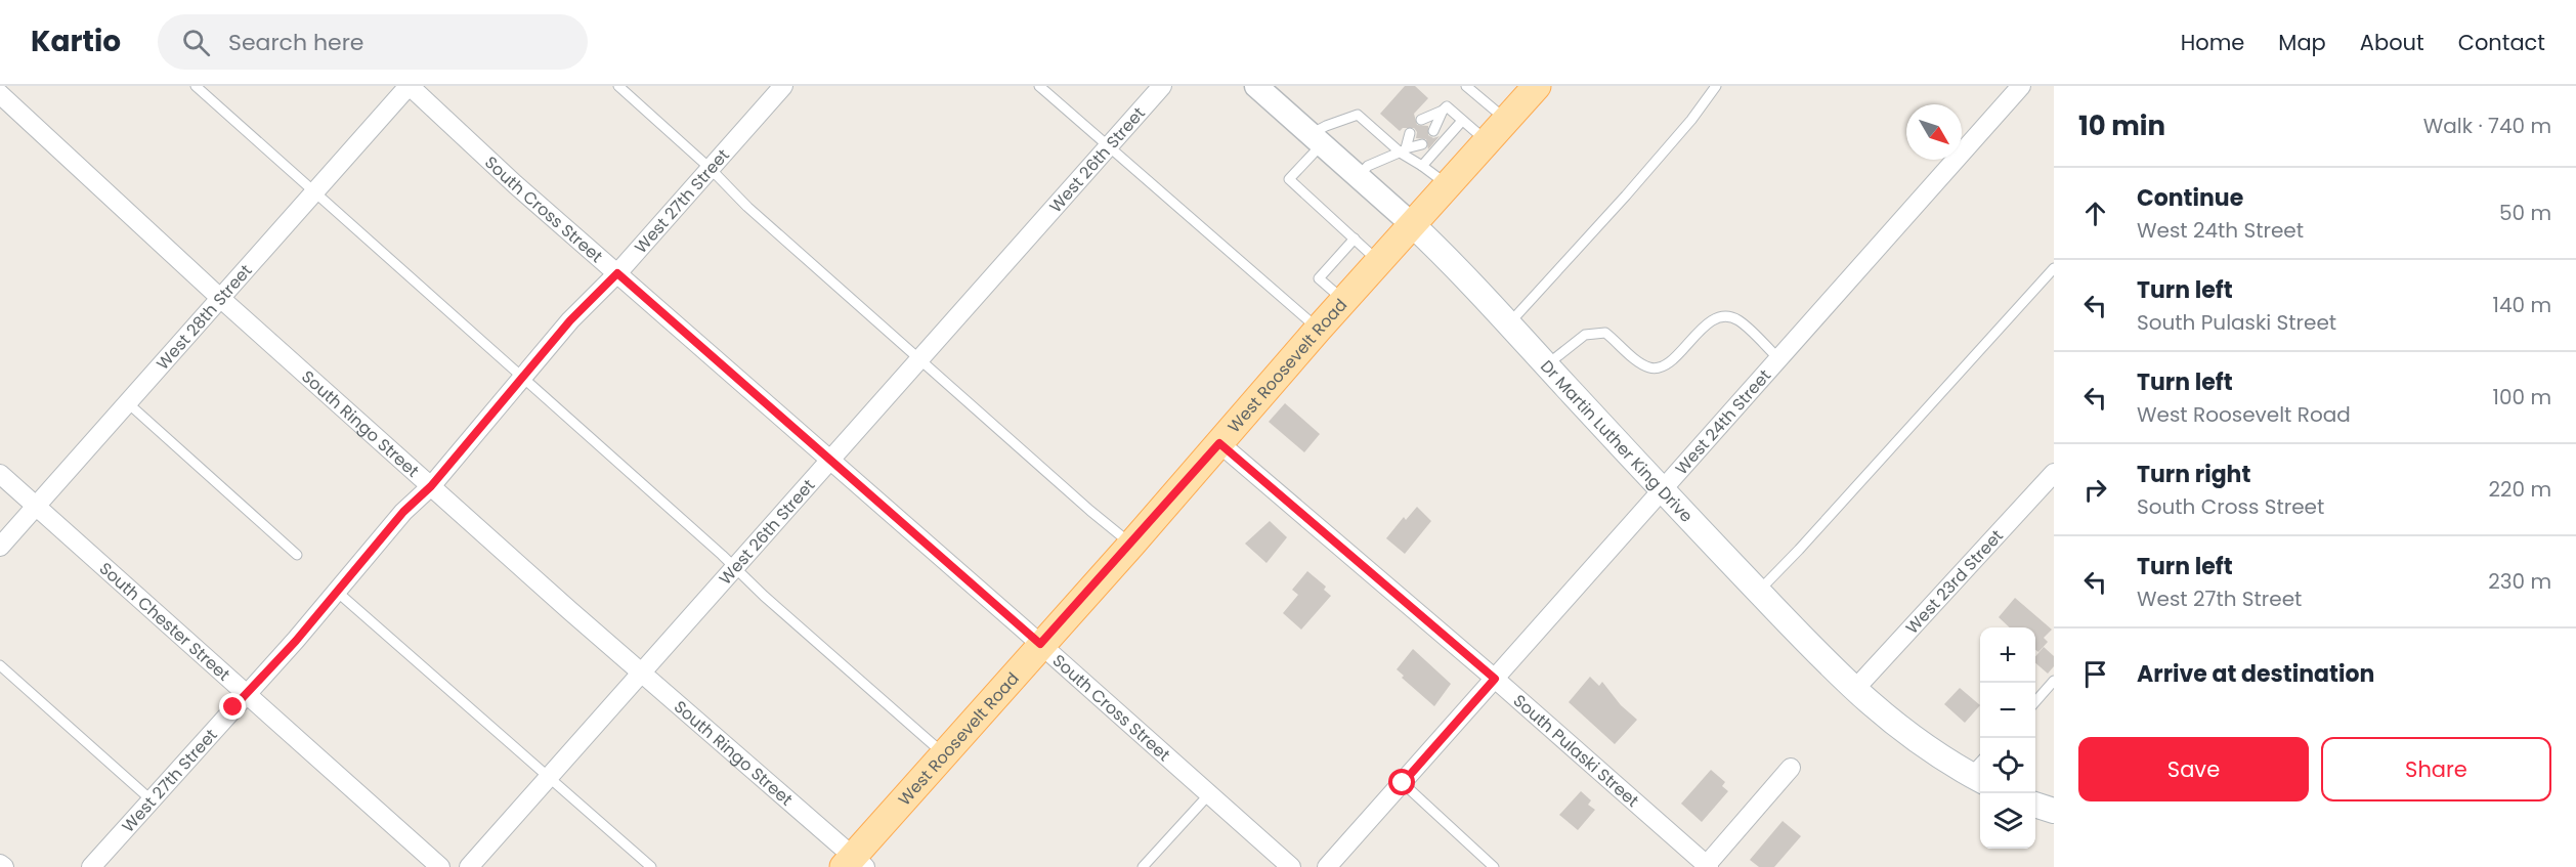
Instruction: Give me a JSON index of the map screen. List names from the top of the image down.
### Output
{
  "streets": {
    "main road": ["West Roosevelt Road", "Dr Martin Luther King Drive"],
    "street": [
      "West 26th Street",
      "West 27th Street",
      "South Cross Street",
      "West 28th Street",
      "West 24th Street",
      "South Ringo Street",
      "West 23rd Street",
      "South Chester Street",
      "South Pulaski Street"
    ]
  },
  "crossings": [
    ["West 26th Street", "South Cross Street"],
    ["West 26th Street", "South Ringo Street"],
    ["West 27th Street", "South Cross Street"],
    ["West 27th Street", "South Ringo Street"],
    ["West 27th Street", "South Chester Street"],
    ["South Cross Street", "West 28th Street"],
    ["South Cross Street", "West Roosevelt Road"],
    ["West 28th Street", "South Ringo Street"],
    ["West 28th Street", "South Chester Street"],
    ["West Roosevelt Road", "South Ringo Street"],
    ["West Roosevelt Road", "Dr Martin Luther King Drive"],
    ["West Roosevelt Road", "South Pulaski Street"],
    ["West 24th Street", "Dr Martin Luther King Drive"],
    ["West 24th Street", "South Pulaski Street"],
    ["Dr Martin Luther King Drive", "West 23rd Street"]
  ],
  "north": "bottom right",
  "page": {
    "header": "Kartio",
    "search": "Search here",
    "nav": [
      "Home",
      "Map",
      "About",
      "Contact"
    ],
    "heading": ["10 min", "Walk · 740 m"],
    "list": [
      ["Continue", "West 24th Street", "50 m"],
      ["Turn left", "South Pulaski Street", "140 m"],
      ["Turn left", "West Roosevelt Road", "100 m"],
      ["Turn right", "South Cross Street", "220 m"],
      ["Turn left", "West 27th Street", "230 m"],
      "Arrive at destination"
    ],
    "map_buttons": ["+", "−"],
    "buttons": ["Save", "Share"]
  }
}
